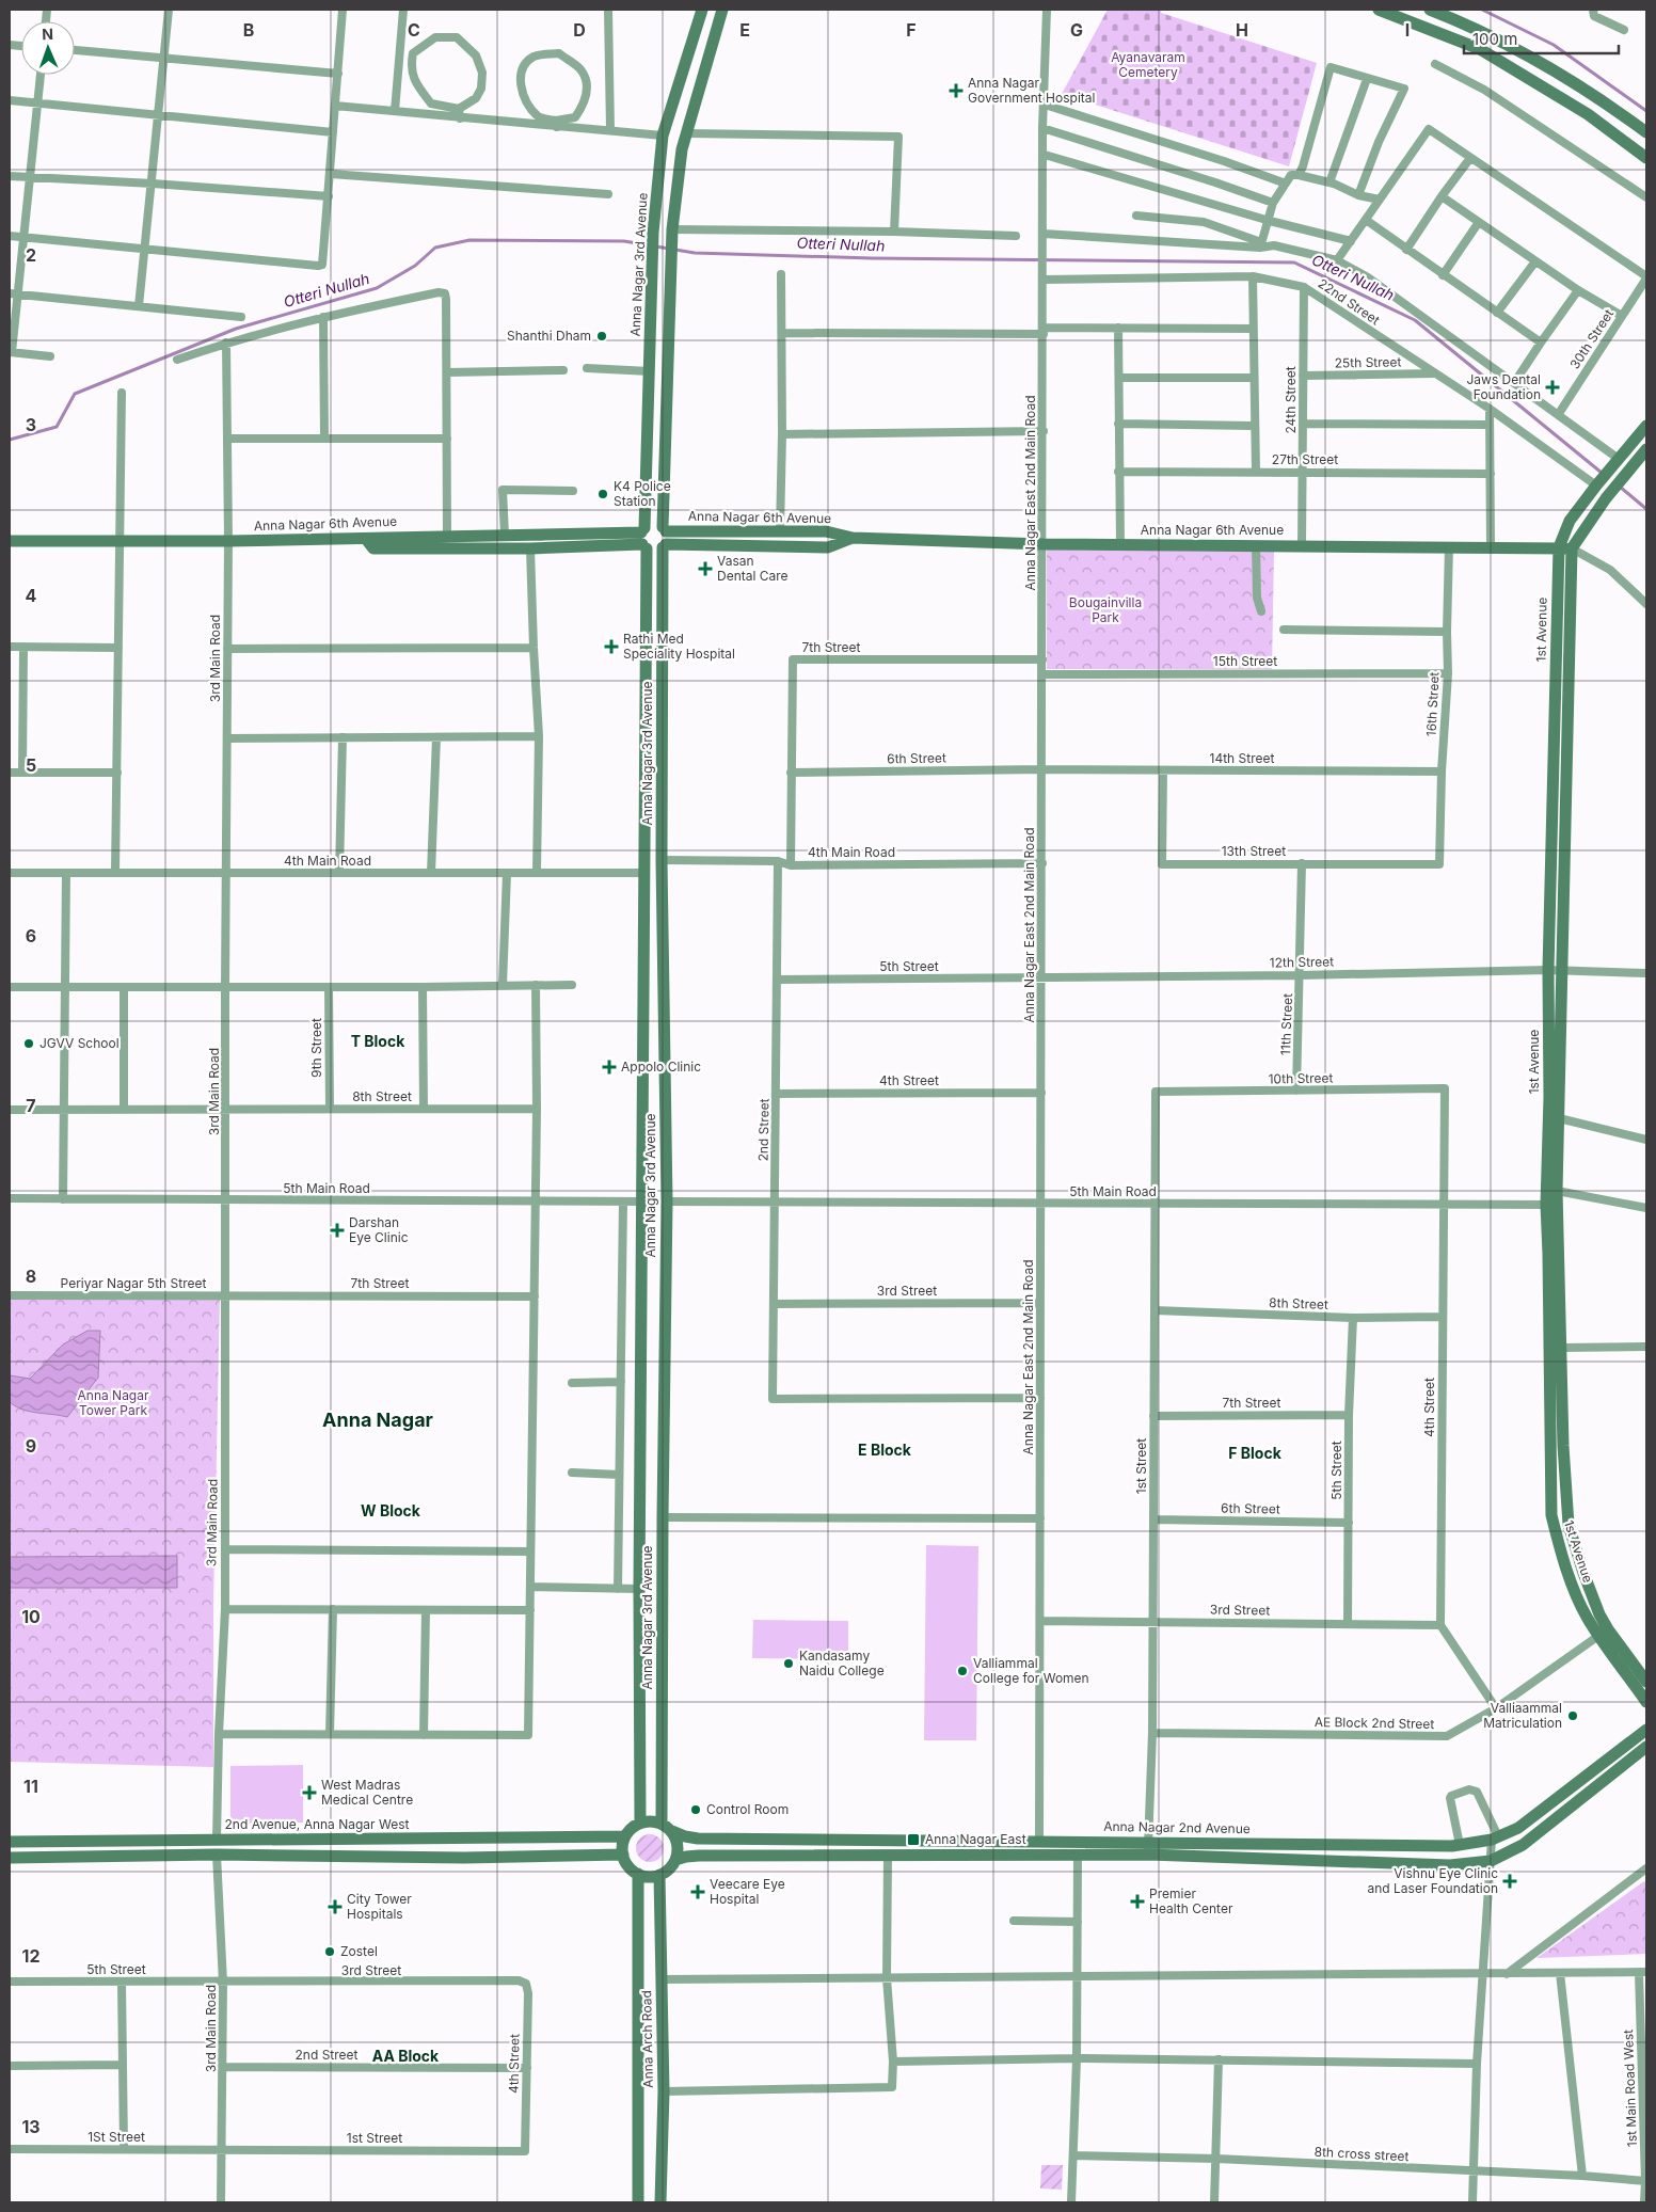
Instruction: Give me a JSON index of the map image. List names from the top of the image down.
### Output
{
  "streets": {
    "main road": [
      "Anna Nagar 3rd Avenue",
      "Anna Nagar 6th Avenue",
      "1st Avenue",
      "2nd Avenue, Anna Nagar West",
      "Anna Nagar 2nd Avenue",
      "Anna Arch Road"
    ],
    "street": [
      "22nd Street",
      "30th Street",
      "25th Street",
      "24th Street",
      "27th Street",
      "Anna Nagar East 2nd Main Road",
      "7th Street",
      "3rd Main Road",
      "15th Street",
      "16th Street",
      "6th Street",
      "14th Street",
      "13th Street",
      "4th Main Road",
      "12th Street",
      "5th Street",
      "11th Street",
      "9th Street",
      "10th Street",
      "4th Street",
      "8th Street",
      "2nd Street",
      "5th Main Road",
      "Periyar Nagar 5th Street",
      "3rd Street",
      "1st Street",
      "AE Block 2nd Street",
      "1st Main Road West",
      "1St Street",
      "8th cross street"
    ]
  },
  "crossings": [
    ["Anna Nagar 3rd Avenue", "Anna Nagar 6th Avenue"],
    ["Anna Nagar 3rd Avenue", "4th Main Road"],
    ["Anna Nagar 3rd Avenue", "5th Main Road"],
    ["Anna Nagar 3rd Avenue", "2nd Avenue, Anna Nagar West"],
    ["Anna Nagar 3rd Avenue", "Anna Nagar 2nd Avenue"],
    ["Anna Nagar 3rd Avenue", "Anna Arch Road"],
    ["22nd Street", "25th Street"],
    ["22nd Street", "24th Street"],
    ["22nd Street", "Anna Nagar East 2nd Main Road"],
    ["22nd Street", "1st Avenue"],
    ["25th Street", "24th Street"],
    ["24th Street", "27th Street"],
    ["24th Street", "Anna Nagar 6th Avenue"],
    ["Anna Nagar East 2nd Main Road", "Anna Nagar 6th Avenue"],
    ["Anna Nagar East 2nd Main Road", "7th Street"],
    ["Anna Nagar East 2nd Main Road", "15th Street"],
    ["Anna Nagar East 2nd Main Road", "6th Street"],
    ["Anna Nagar East 2nd Main Road", "14th Street"],
    ["Anna Nagar East 2nd Main Road", "4th Main Road"],
    ["Anna Nagar East 2nd Main Road", "12th Street"],
    ["Anna Nagar East 2nd Main Road", "5th Street"],
    ["Anna Nagar East 2nd Main Road", "4th Street"],
    ["Anna Nagar East 2nd Main Road", "2nd Street"],
    ["Anna Nagar East 2nd Main Road", "5th Main Road"],
    ["Anna Nagar East 2nd Main Road", "3rd Street"],
    ["Anna Nagar East 2nd Main Road", "Anna Nagar 2nd Avenue"],
    ["Anna Nagar 6th Avenue", "1st Avenue"],
    ["Anna Nagar 6th Avenue", "3rd Main Road"],
    ["Anna Nagar 6th Avenue", "16th Street"],
    ["1st Avenue", "12th Street"],
    ["1st Avenue", "5th Main Road"],
    ["1st Avenue", "AE Block 2nd Street"],
    ["7th Street", "3rd Main Road"],
    ["7th Street", "6th Street"],
    ["7th Street", "4th Main Road"],
    ["7th Street", "5th Street"],
    ["7th Street", "Periyar Nagar 5th Street"],
    ["7th Street", "1st Street"],
    ["3rd Main Road", "4th Main Road"],
    ["3rd Main Road", "5th Street"],
    ["3rd Main Road", "8th Street"],
    ["3rd Main Road", "2nd Street"],
    ["3rd Main Road", "5th Main Road"],
    ["3rd Main Road", "Periyar Nagar 5th Street"],
    ["3rd Main Road", "3rd Street"],
    ["3rd Main Road", "1st Street"],
    ["3rd Main Road", "2nd Avenue, Anna Nagar West"],
    ["3rd Main Road", "1St Street"],
    ["15th Street", "16th Street"],
    ["16th Street", "14th Street"],
    ["16th Street", "13th Street"],
    ["6th Street", "14th Street"],
    ["6th Street", "5th Street"],
    ["6th Street", "1st Street"],
    ["14th Street", "13th Street"],
    ["13th Street", "11th Street"],
    ["4th Main Road", "2nd Street"],
    ["12th Street", "5th Street"],
    ["12th Street", "11th Street"],
    ["5th Street", "8th Street"],
    ["5th Street", "2nd Street"],
    ["5th Street", "3rd Street"],
    ["11th Street", "10th Street"],
    ["9th Street", "8th Street"],
    ["10th Street", "4th Street"],
    ["10th Street", "1st Street"],
    ["4th Street", "8th Street"],
    ["4th Street", "2nd Street"],
    ["4th Street", "5th Main Road"],
    ["4th Street", "3rd Street"],
    ["4th Street", "1st Street"],
    ["8th Street", "1st Street"],
    ["2nd Street", "5th Main Road"],
    ["2nd Street", "3rd Street"],
    ["5th Main Road", "1st Street"],
    ["3rd Street", "1st Street"],
    ["1st Street", "AE Block 2nd Street"],
    ["1st Street", "Anna Nagar 2nd Avenue"],
    ["1st Street", "1St Street"],
    ["2nd Avenue, Anna Nagar West", "Anna Nagar 2nd Avenue"],
    ["2nd Avenue, Anna Nagar West", "Anna Arch Road"],
    ["Anna Nagar 2nd Avenue", "Anna Arch Road"],
    ["1st Main Road West", "8th cross street"]
  ],
  "districts": [
    "T Block",
    "Anna Nagar",
    "E Block",
    "F Block",
    "W Block",
    "AA Block"
  ],
  "water": ["Otteri Nullah"],
  "parks": ["Ayanavaram Cemetery", "Bougainvilla Park", "Anna Nagar Tower Park"],
  "places": {
    "health": [
      "Anna Nagar Government Hospital",
      "Jaws Dental Foundation",
      "Vasan Dental Care",
      "Rathi Med Speciality Hospital",
      "Appolo Clinic",
      "Darshan Eye Clinic",
      "West Madras Medical Centre",
      "Vishnu Eye Clinic and Laser Foundation",
      "Veecare Eye Hospital",
      "Premier Health Center",
      "City Tower Hospitals"
    ],
    "other": [
      "Shanthi Dham",
      "K4 Police Station",
      "JGVV School",
      "Kandasamy Naidu College",
      "Valliammal College for Women",
      "Valliaammal Matriculation",
      "Control Room",
      "Zostel"
    ],
    "transit": ["Anna Nagar East"]
  },
  "scale_bar": "100 m",
  "north": "top",
  "grid": {
    "columns": [
      "B",
      "C",
      "D",
      "E",
      "F",
      "G",
      "H",
      "I"
    ],
    "rows": [
      "2",
      "3",
      "4",
      "5",
      "6",
      "7",
      "8",
      "9",
      "10",
      "11",
      "12",
      "13"
    ]
  }
}
